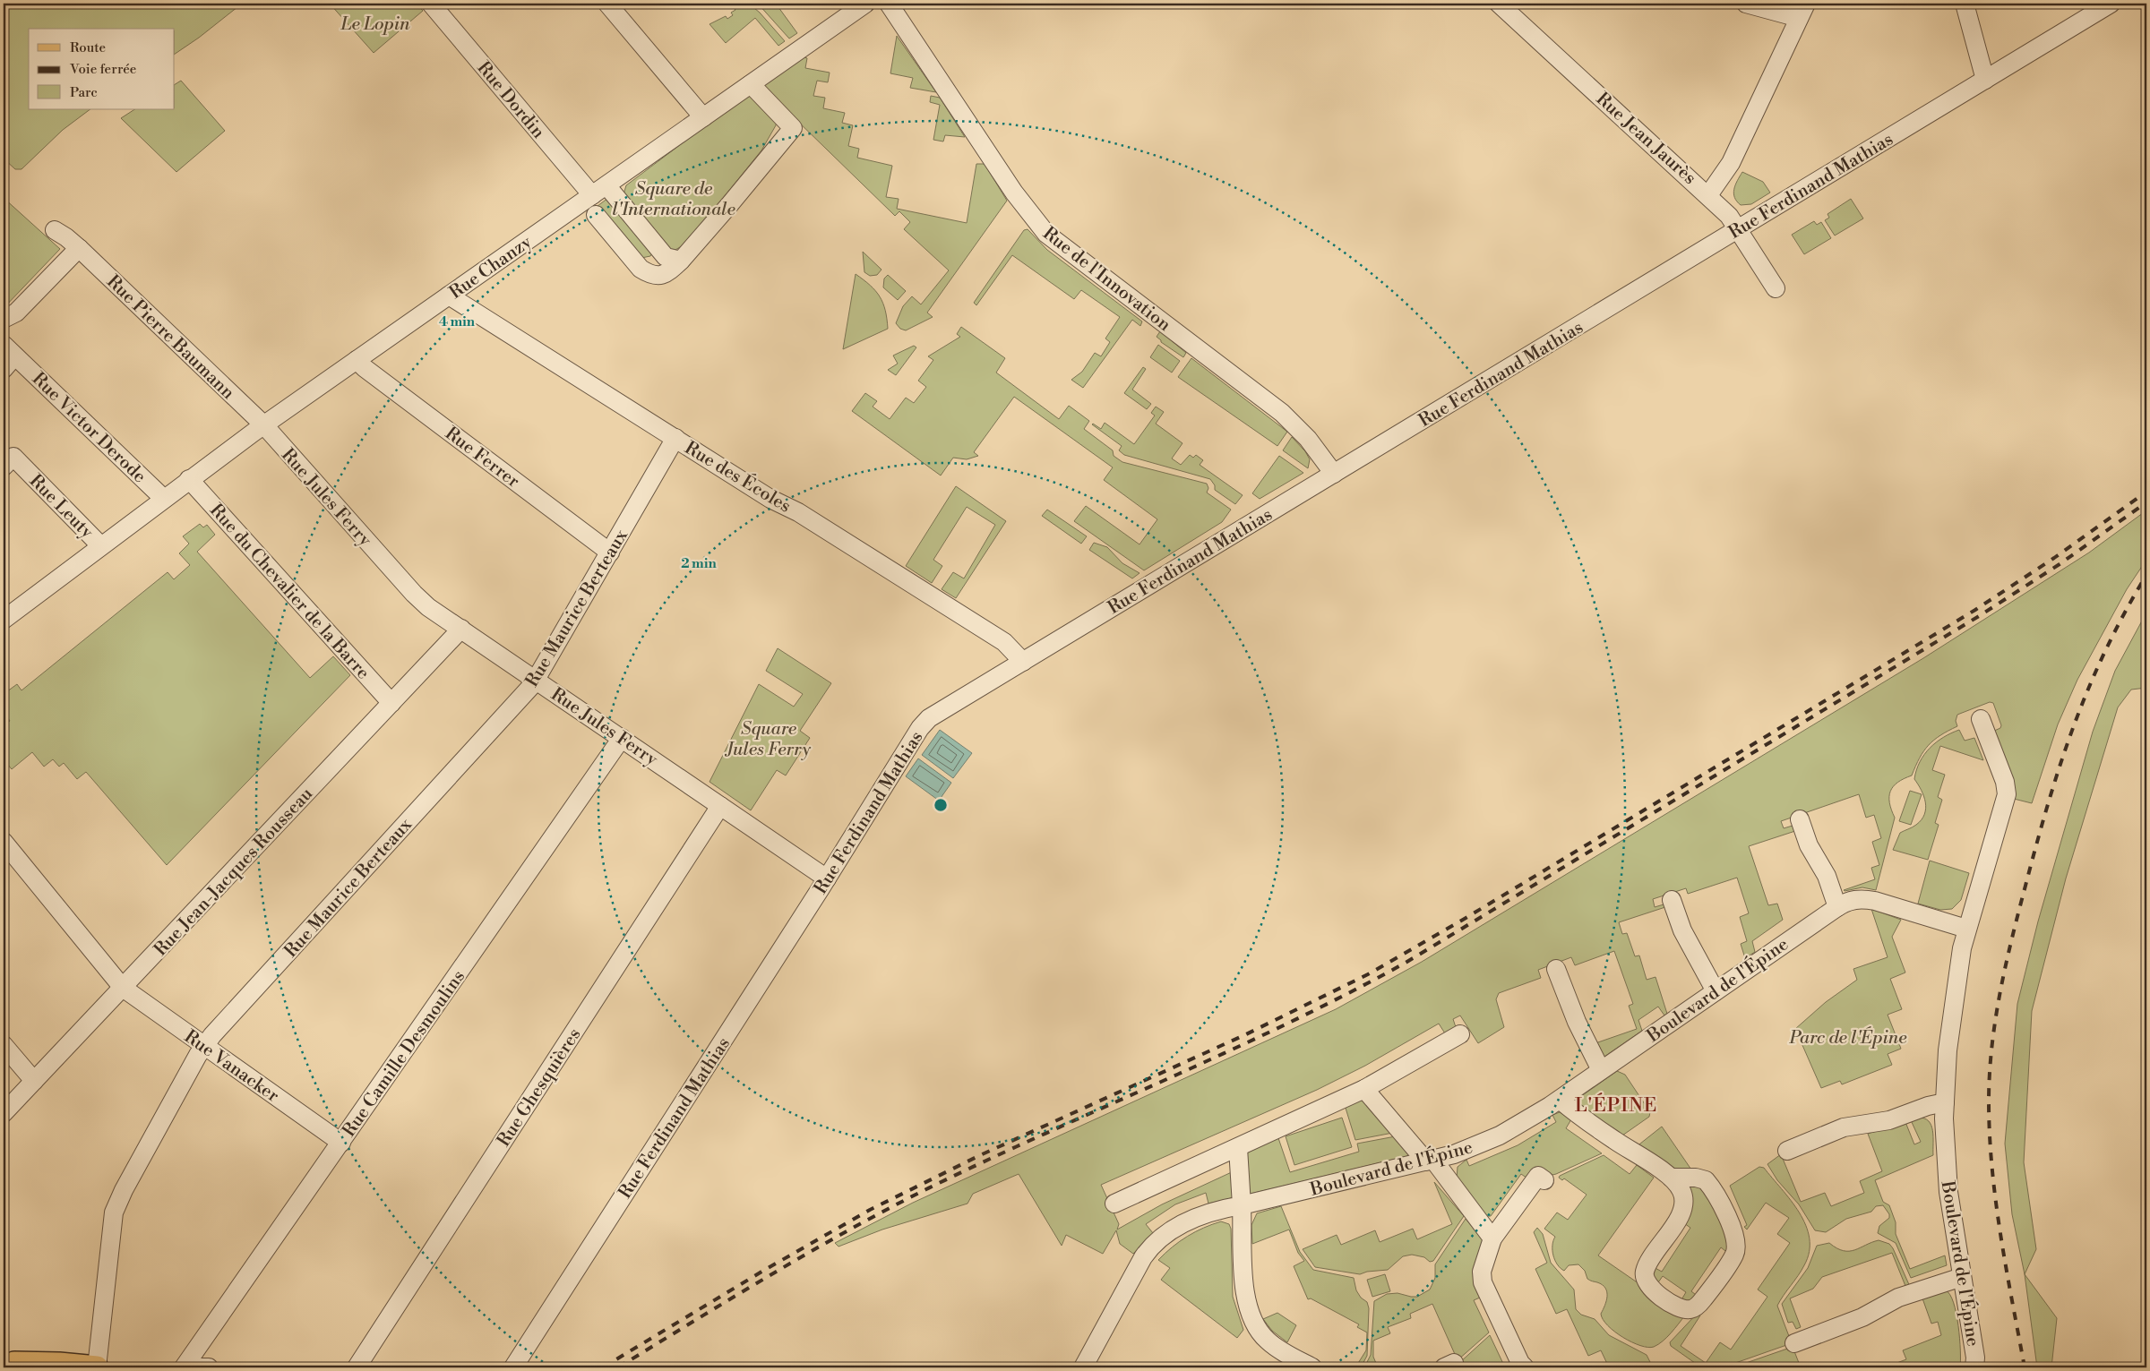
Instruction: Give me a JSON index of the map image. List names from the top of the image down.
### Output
{
  "streets": {
    "street": [
      "Rue Dordin",
      "Rue Jean Jaurès",
      "Rue Ferdinand Mathias",
      "Rue Chanzy",
      "Rue de l'Innovation",
      "Rue Pierre Baumann",
      "Rue Victor Derode",
      "Rue Ferrer",
      "Rue des Écoles",
      "Rue Jules Ferry",
      "Rue Leuty",
      "Rue du Chevalier de la Barre",
      "Rue Maurice Berteaux",
      "Rue Jean-Jacques Rousseau",
      "Boulevard de l'Épine",
      "Rue Camille Desmoulins",
      "Rue Vanacker",
      "Rue Ghesquières"
    ]
  },
  "crossings": [
    ["Rue Dordin", "Rue Chanzy"],
    ["Rue Jean Jaurès", "Rue Ferdinand Mathias"],
    ["Rue Ferdinand Mathias", "Rue de l'Innovation"],
    ["Rue Ferdinand Mathias", "Rue des Écoles"],
    ["Rue Ferdinand Mathias", "Rue Jules Ferry"],
    ["Rue Chanzy", "Rue Pierre Baumann"],
    ["Rue Chanzy", "Rue Victor Derode"],
    ["Rue Chanzy", "Rue Ferrer"],
    ["Rue Chanzy", "Rue des Écoles"],
    ["Rue Chanzy", "Rue Jules Ferry"],
    ["Rue Chanzy", "Rue Leuty"],
    ["Rue Chanzy", "Rue du Chevalier de la Barre"],
    ["Rue Pierre Baumann", "Rue Jules Ferry"],
    ["Rue Ferrer", "Rue Maurice Berteaux"],
    ["Rue des Écoles", "Rue Maurice Berteaux"],
    ["Rue Jules Ferry", "Rue Maurice Berteaux"],
    ["Rue Jules Ferry", "Rue Jean-Jacques Rousseau"],
    ["Rue Jules Ferry", "Rue Camille Desmoulins"],
    ["Rue Jules Ferry", "Rue Ghesquières"],
    ["Rue du Chevalier de la Barre", "Rue Jean-Jacques Rousseau"],
    ["Rue Maurice Berteaux", "Rue Vanacker"],
    ["Rue Jean-Jacques Rousseau", "Rue Vanacker"],
    ["Rue Camille Desmoulins", "Rue Vanacker"]
  ],
  "districts": ["L'ÉPINE"],
  "parks": [
    "Le Lopin",
    "Square de l'Internationale",
    "Square Jules Ferry",
    "Parc de l'Épine"
  ],
  "legend": ["Route", "Voie ferrée", "Parc"],
  "rings": ["4 min", "2 min"]
}
